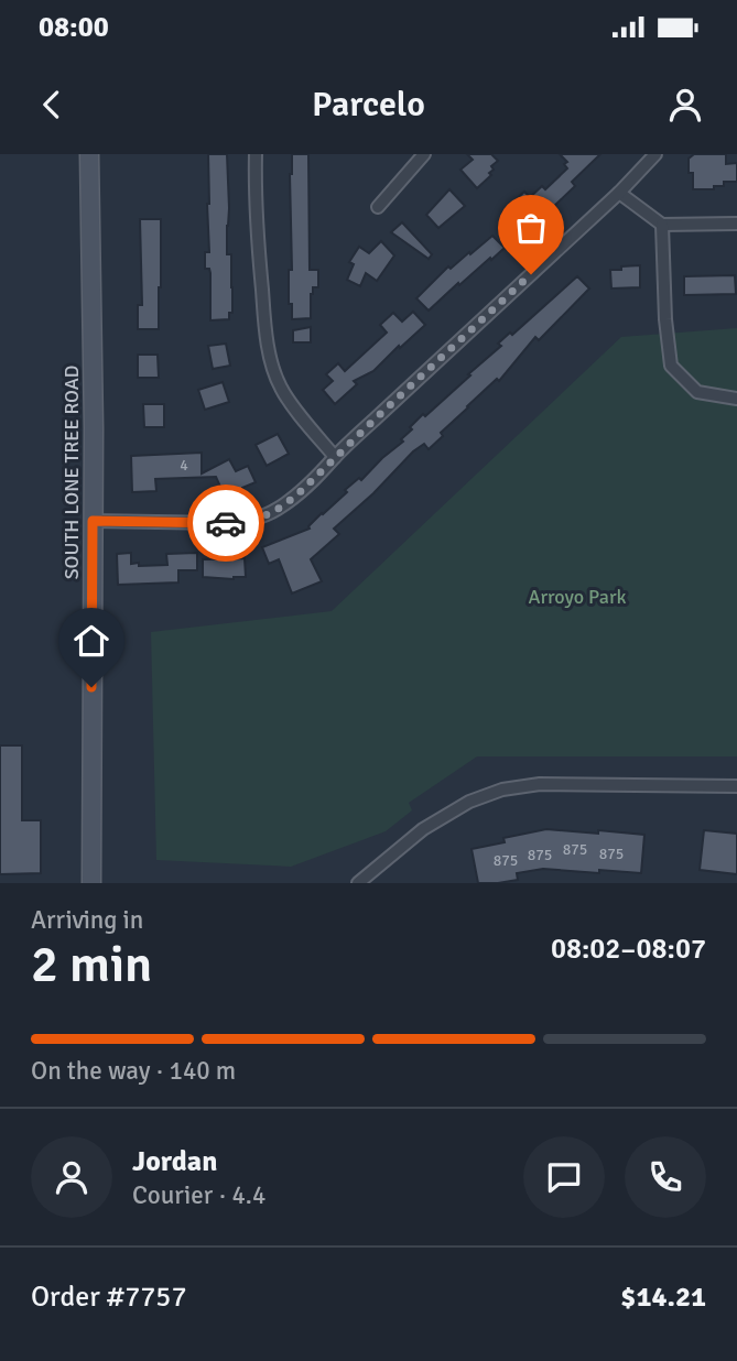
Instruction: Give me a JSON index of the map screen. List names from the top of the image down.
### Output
{
  "streets": {
    "main road": ["SOUTH LONE TREE ROAD"]
  },
  "parks": ["Arroyo Park"],
  "house_numbers": [
    "4",
    "875",
    "875",
    "875",
    "875"
  ],
  "page": {
    "status": "08:00",
    "header": "Parcelo",
    "heading": ["2 min", "Arriving in", "08:02–08:07"],
    "panel": [
      "Jordan",
      "Courier · 4.4",
      "Order #7757",
      "$14.21"
    ],
    "bar": "On the way · 140 m"
  }
}
